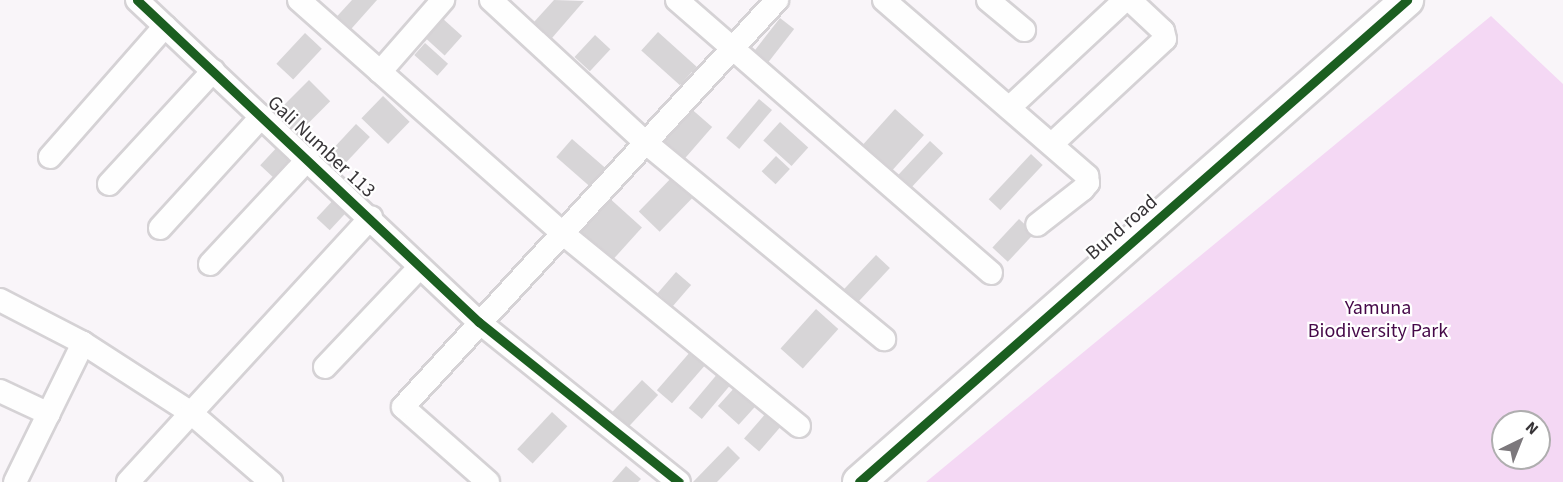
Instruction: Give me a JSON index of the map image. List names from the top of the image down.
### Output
{
  "streets": {
    "street": ["Gali Number 113", "Bund road"]
  },
  "parks": ["Yamuna Biodiversity Park"],
  "north": "top right"
}
